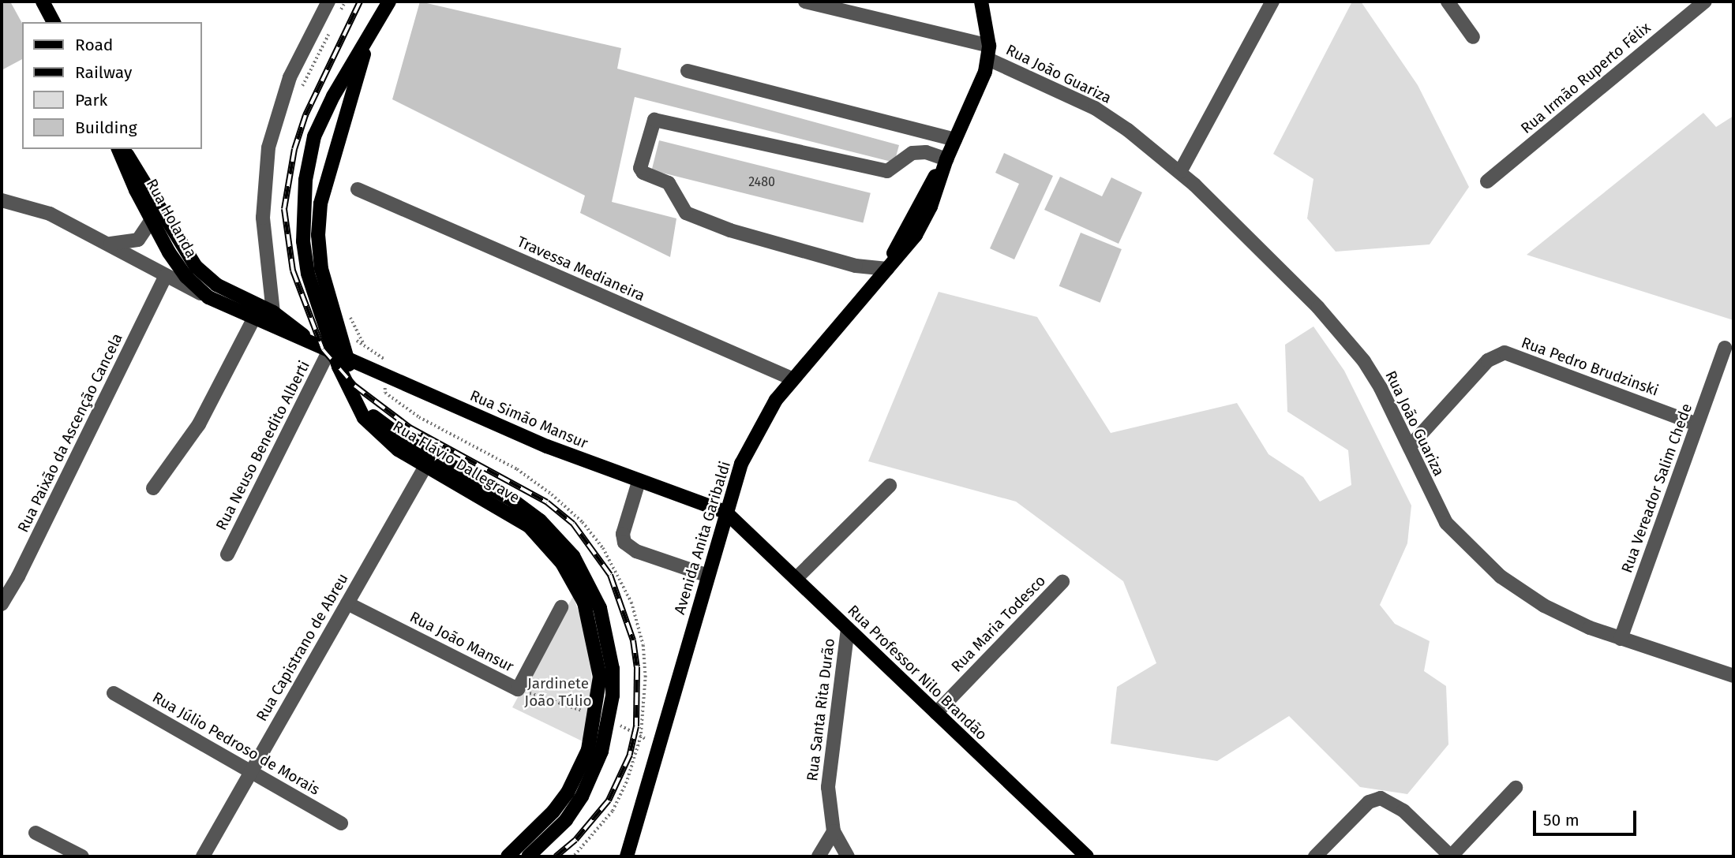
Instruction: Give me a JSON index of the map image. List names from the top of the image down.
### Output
{
  "streets": {
    "main road": [
      "Rua Holanda",
      "Rua Simão Mansur",
      "Rua Flávio Dallegrave",
      "Avenida Anita Garibaldi",
      "Rua Professor Nilo Brandão"
    ],
    "street": [
      "Rua João Guariza",
      "Rua Irmão Ruperto Félix",
      "Travessa Medianeira",
      "Rua Pedro Brudzinski",
      "Rua Paixão da Ascenção Cancela",
      "Rua Neuso Benedito Alberti",
      "Rua Vereador Salim Chede",
      "Rua Maria Todesco",
      "Rua João Mansur",
      "Rua Capistrano de Abreu",
      "Rua Santa Rita Durão",
      "Rua Júlio Pedroso de Morais"
    ]
  },
  "crossings": [
    ["Rua João Guariza", "Rua Pedro Brudzinski"],
    ["Rua João Guariza", "Rua Vereador Salim Chede"],
    ["Rua João Guariza", "Avenida Anita Garibaldi"],
    ["Rua Holanda", "Rua Simão Mansur"],
    ["Travessa Medianeira", "Avenida Anita Garibaldi"],
    ["Rua Pedro Brudzinski", "Rua Vereador Salim Chede"],
    ["Rua Simão Mansur", "Rua Paixão da Ascenção Cancela"],
    ["Rua Simão Mansur", "Rua Neuso Benedito Alberti"],
    ["Rua Simão Mansur", "Rua Flávio Dallegrave"],
    ["Rua Simão Mansur", "Avenida Anita Garibaldi"],
    ["Rua Simão Mansur", "Rua Professor Nilo Brandão"],
    ["Rua Neuso Benedito Alberti", "Rua Flávio Dallegrave"],
    ["Rua Flávio Dallegrave", "Rua João Mansur"],
    ["Rua Flávio Dallegrave", "Rua Capistrano de Abreu"],
    ["Avenida Anita Garibaldi", "Rua Professor Nilo Brandão"],
    ["Rua Maria Todesco", "Rua Professor Nilo Brandão"],
    ["Rua João Mansur", "Rua Capistrano de Abreu"],
    ["Rua Capistrano de Abreu", "Rua Júlio Pedroso de Morais"],
    ["Rua Professor Nilo Brandão", "Rua Santa Rita Durão"]
  ],
  "parks": ["Jardinete João Túlio"],
  "house_numbers": ["2480"],
  "legend": [
    "Road",
    "Railway",
    "Park",
    "Building"
  ],
  "scale_bar": "50 m"
}
